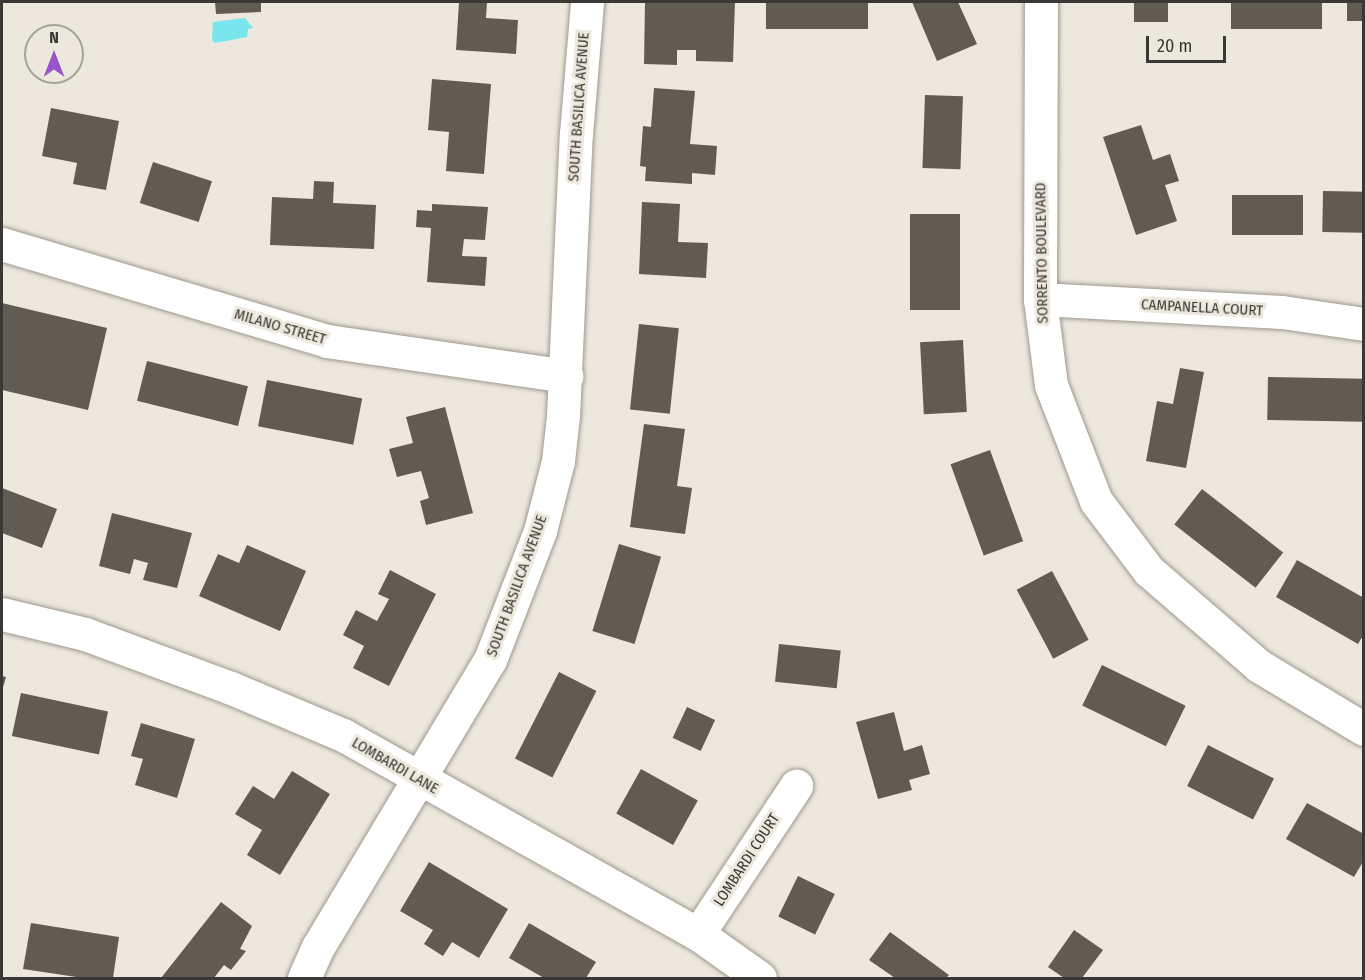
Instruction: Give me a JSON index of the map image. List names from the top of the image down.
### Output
{
  "streets": {
    "street": [
      "SOUTH BASILICA AVENUE",
      "SORRENTO BOULEVARD",
      "CAMPANELLA COURT",
      "MILANO STREET",
      "LOMBARDI LANE",
      "LOMBARDI COURT"
    ]
  },
  "crossings": [
    ["SOUTH BASILICA AVENUE", "MILANO STREET"],
    ["SOUTH BASILICA AVENUE", "LOMBARDI LANE"],
    ["SORRENTO BOULEVARD", "CAMPANELLA COURT"],
    ["LOMBARDI LANE", "LOMBARDI COURT"]
  ],
  "scale_bar": "20 m",
  "north": "top"
}
